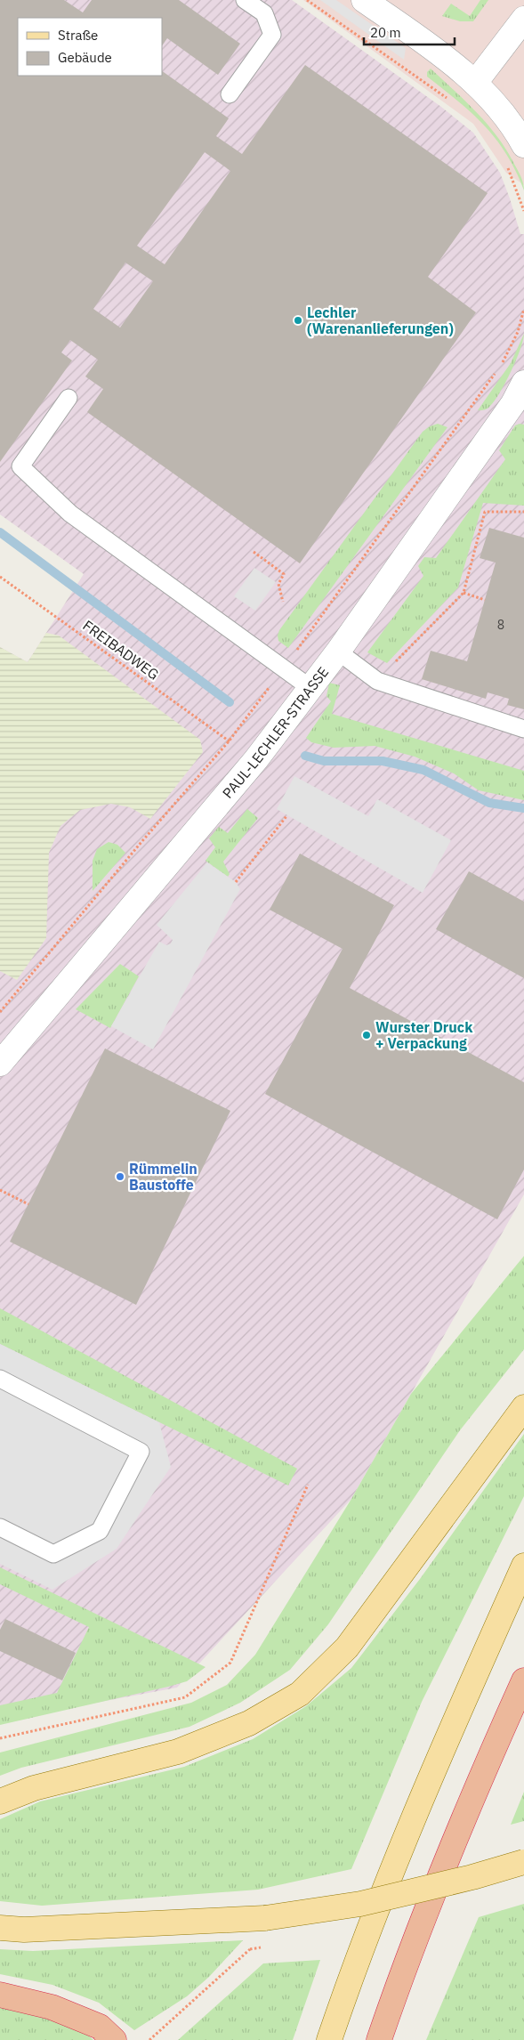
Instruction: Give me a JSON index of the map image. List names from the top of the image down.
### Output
{
  "streets": {
    "street": ["PAUL-LECHLER-STRASSE"],
    "path": ["FREIBADWEG"]
  },
  "places": ["Lechler (Warenanlieferungen)", "Wurster Druck + Verpackung", "Rümmelin Baustoffe"],
  "house_numbers": ["8"],
  "legend": ["Straße", "Gebäude"],
  "scale_bar": "20 m"
}
